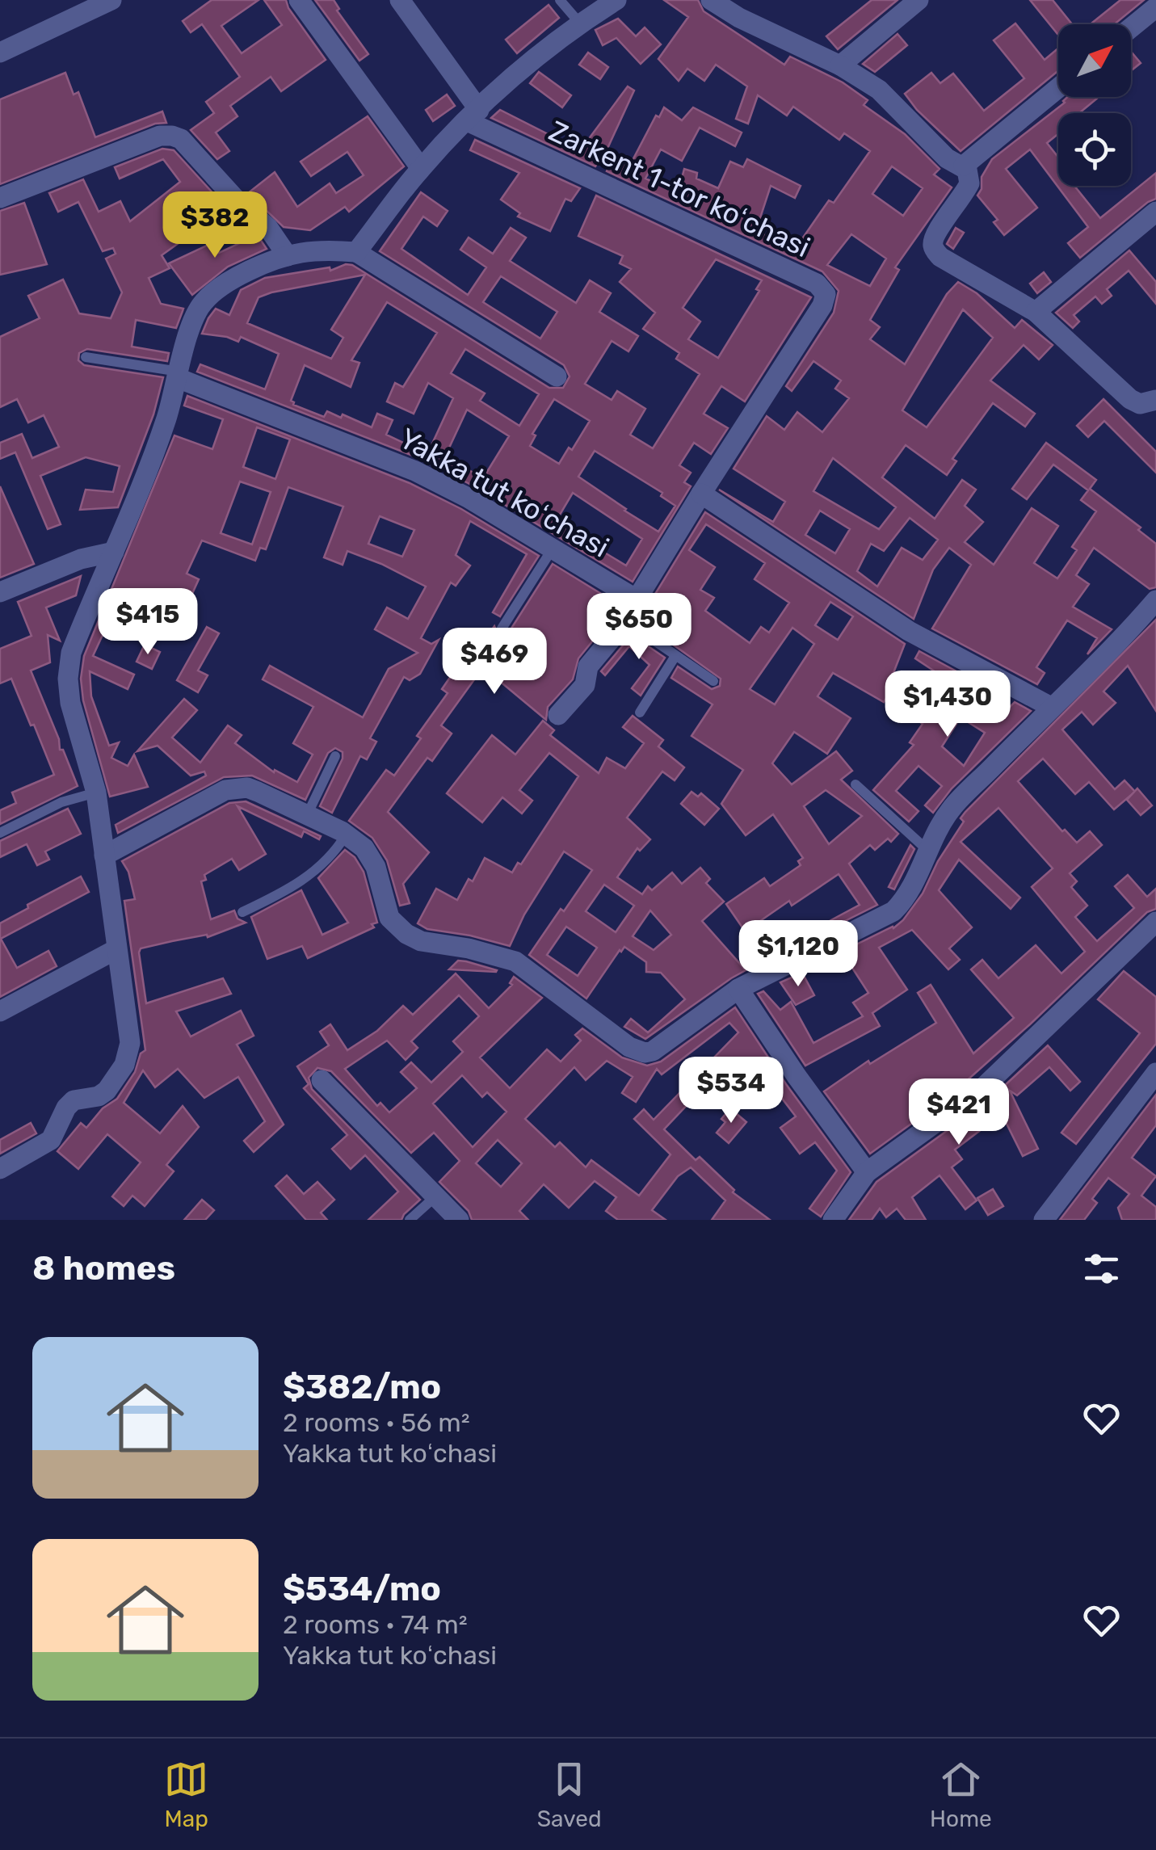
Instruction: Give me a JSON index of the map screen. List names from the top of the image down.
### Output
{
  "streets": {
    "street": ["Zarkent 1-tor koʻchasi", "Yakka tut koʻchasi"]
  },
  "north": "top right",
  "page": {
    "price": [
      "$382",
      "$415",
      "$650",
      "$469",
      "$1,430",
      "$1,120",
      "$534",
      "$421"
    ],
    "heading": "8 homes",
    "list": [
      {
        "name": "$382/mo",
        "note": "2 rooms · 56 m² · Yakka tut koʻchasi"
      },
      {
        "name": "$534/mo",
        "note": "2 rooms · 74 m² · Yakka tut koʻchasi"
      }
    ],
    "tabs": ["Map", "Saved", "Home"]
  }
}
